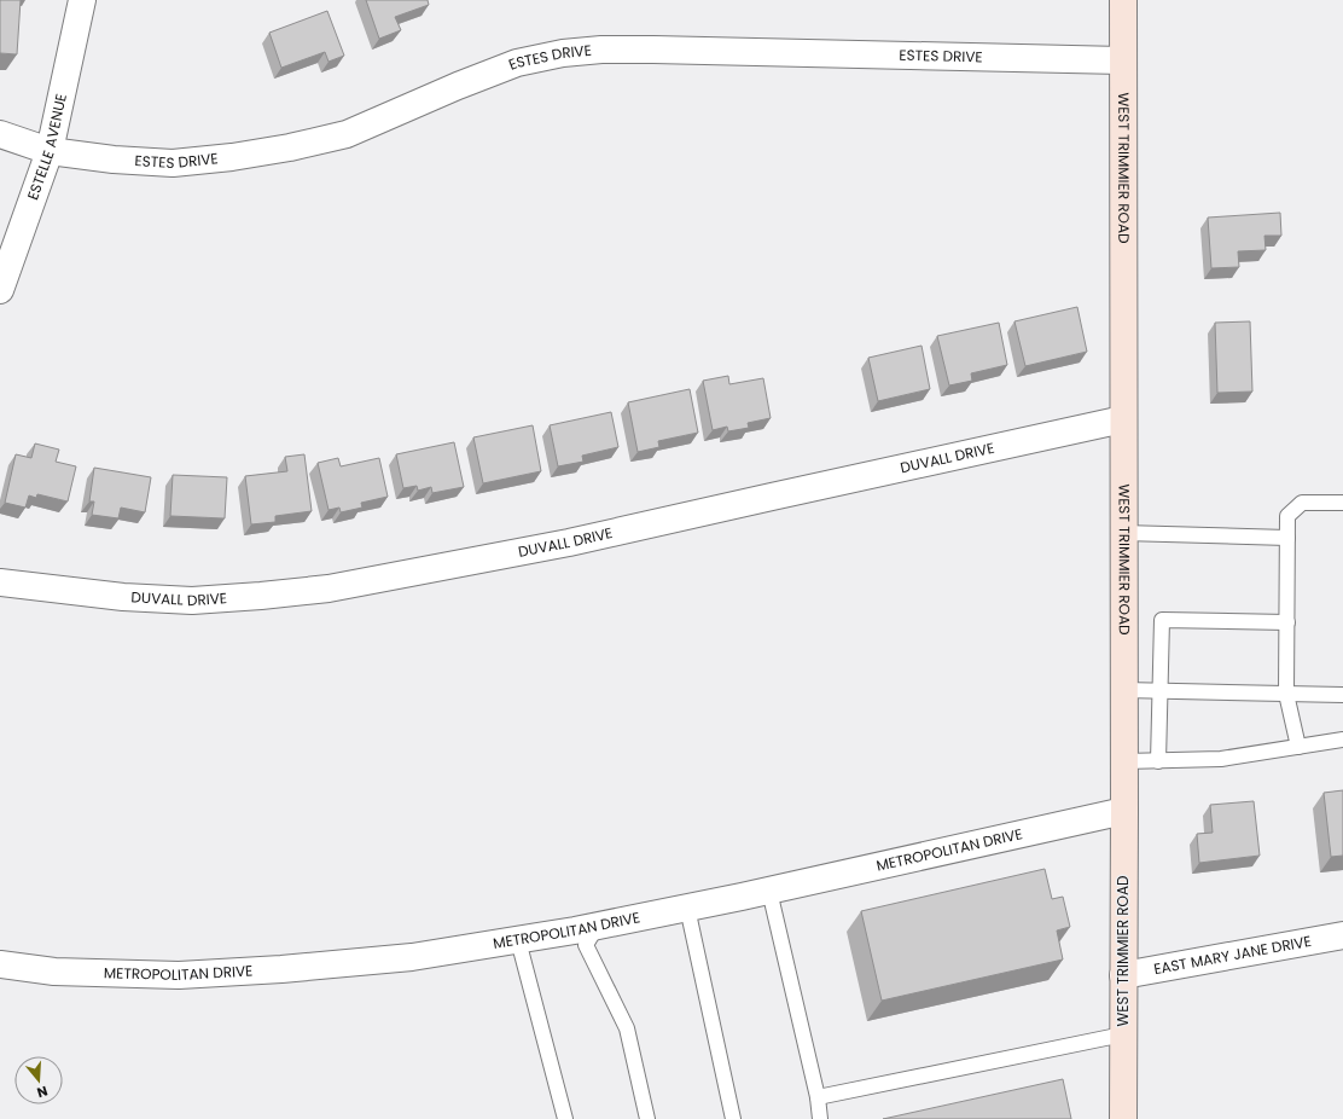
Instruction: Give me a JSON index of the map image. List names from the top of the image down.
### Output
{
  "streets": {
    "street": [
      "ESTES DRIVE",
      "ESTELLE AVENUE",
      "WEST TRIMMIER ROAD",
      "DUVALL DRIVE",
      "METROPOLITAN DRIVE",
      "EAST MARY JANE DRIVE"
    ]
  },
  "crossings": [
    ["ESTES DRIVE", "ESTELLE AVENUE"],
    ["ESTES DRIVE", "WEST TRIMMIER ROAD"],
    ["WEST TRIMMIER ROAD", "DUVALL DRIVE"],
    ["WEST TRIMMIER ROAD", "METROPOLITAN DRIVE"],
    ["WEST TRIMMIER ROAD", "EAST MARY JANE DRIVE"]
  ],
  "north": "bottom"
}
